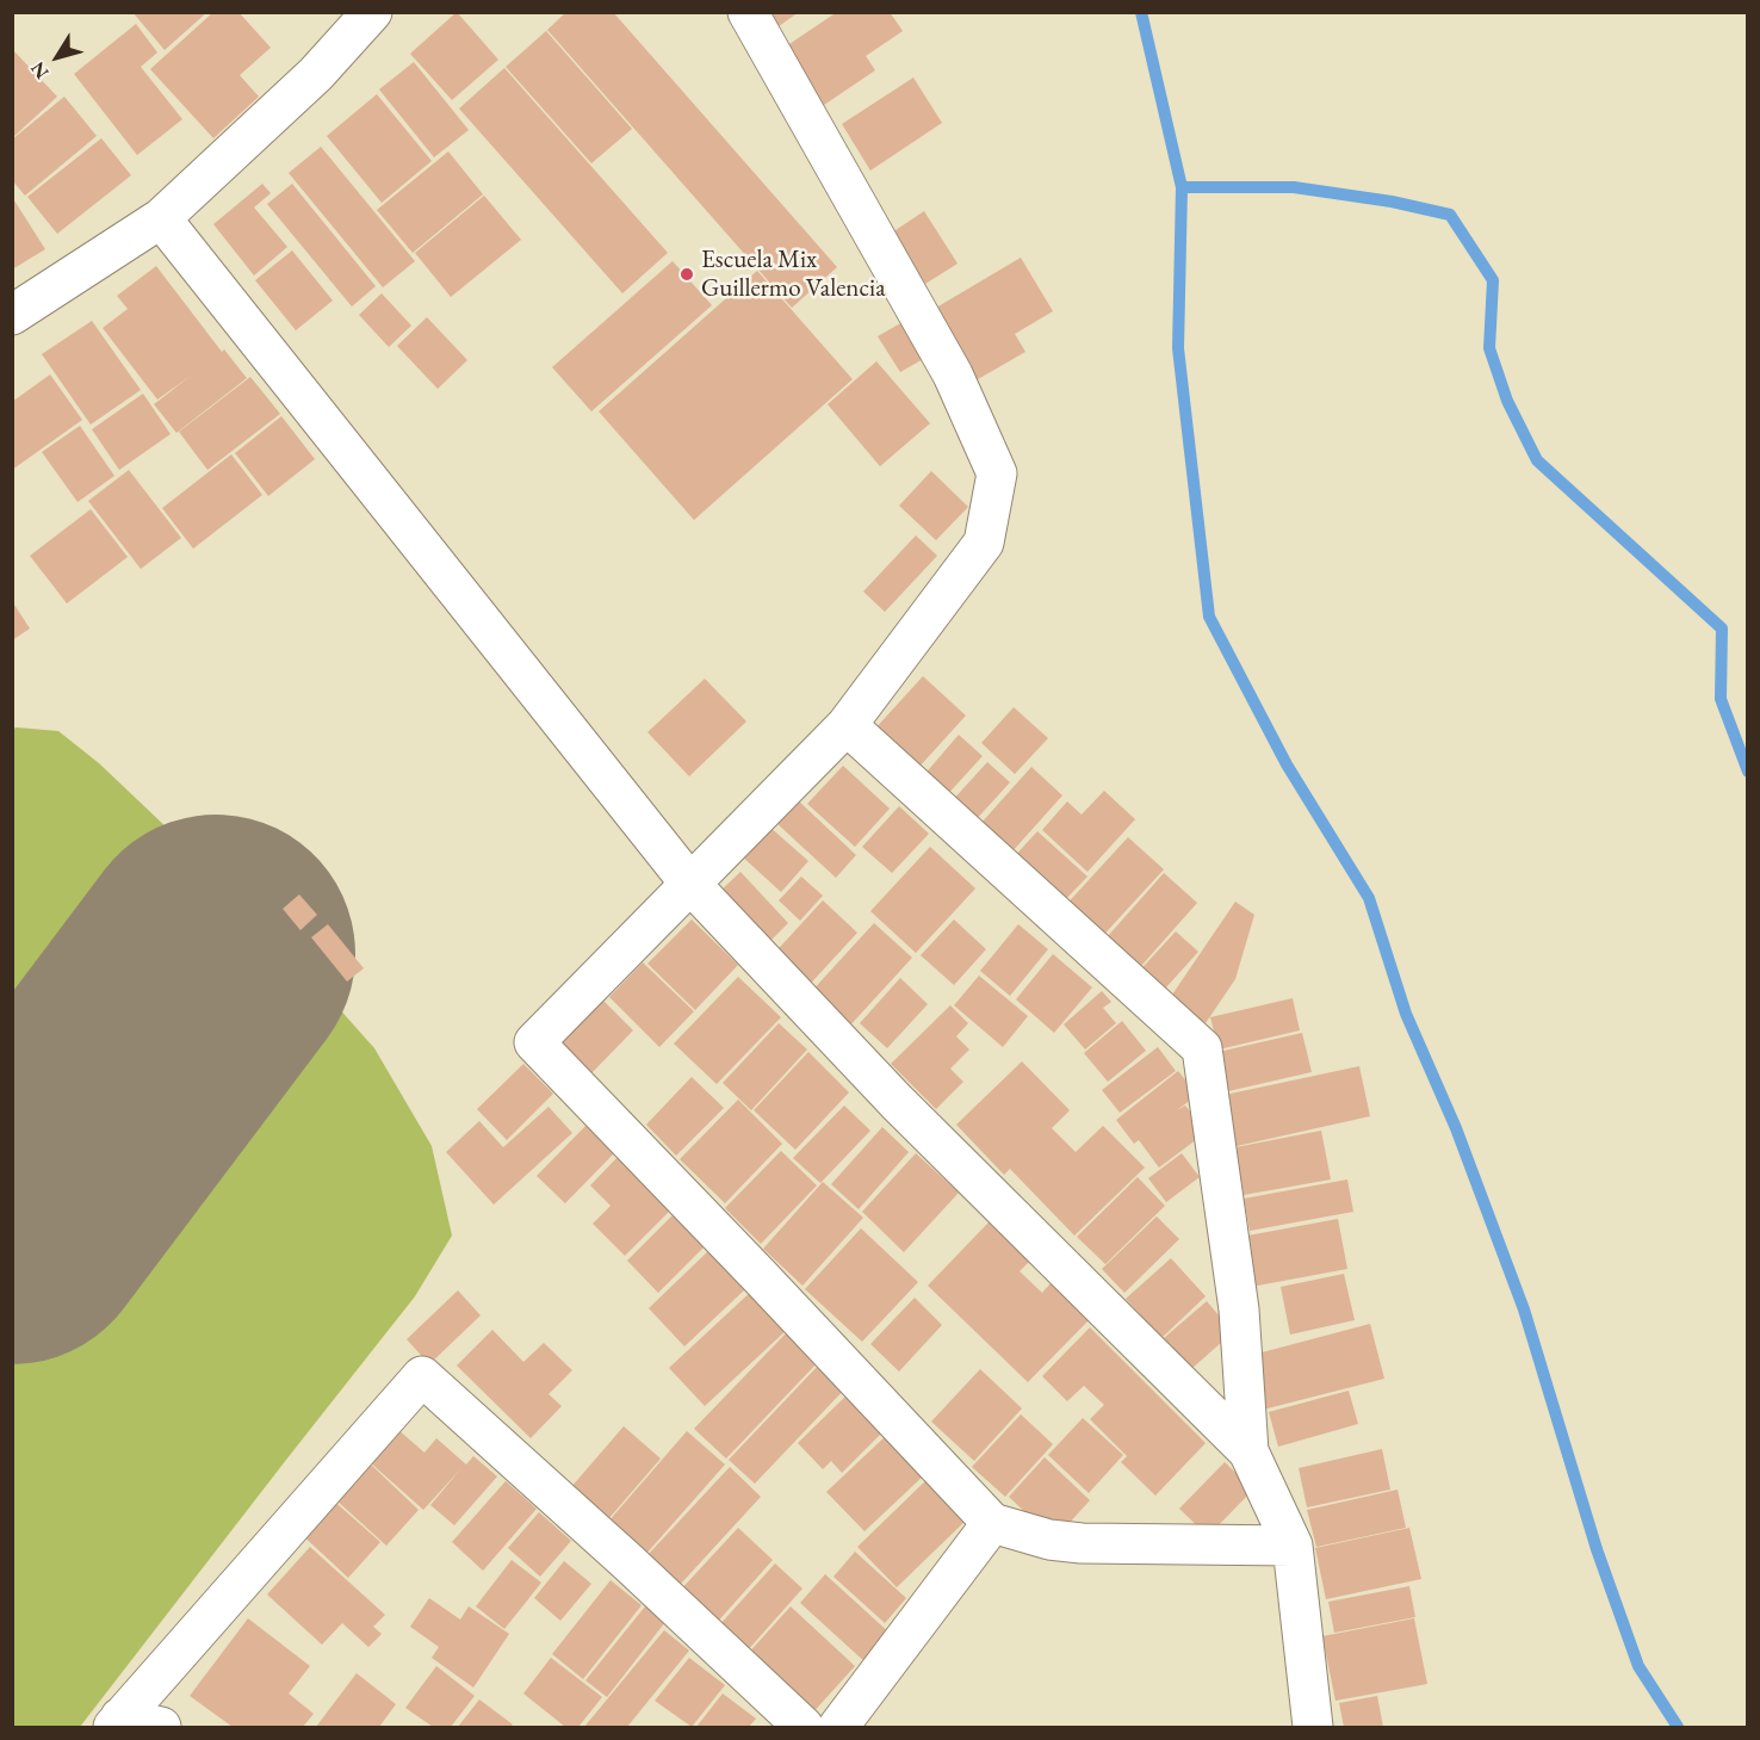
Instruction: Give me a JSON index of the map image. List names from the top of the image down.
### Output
{
  "places": ["Escuela Mix Guillermo Valencia"],
  "north": "bottom left"
}
